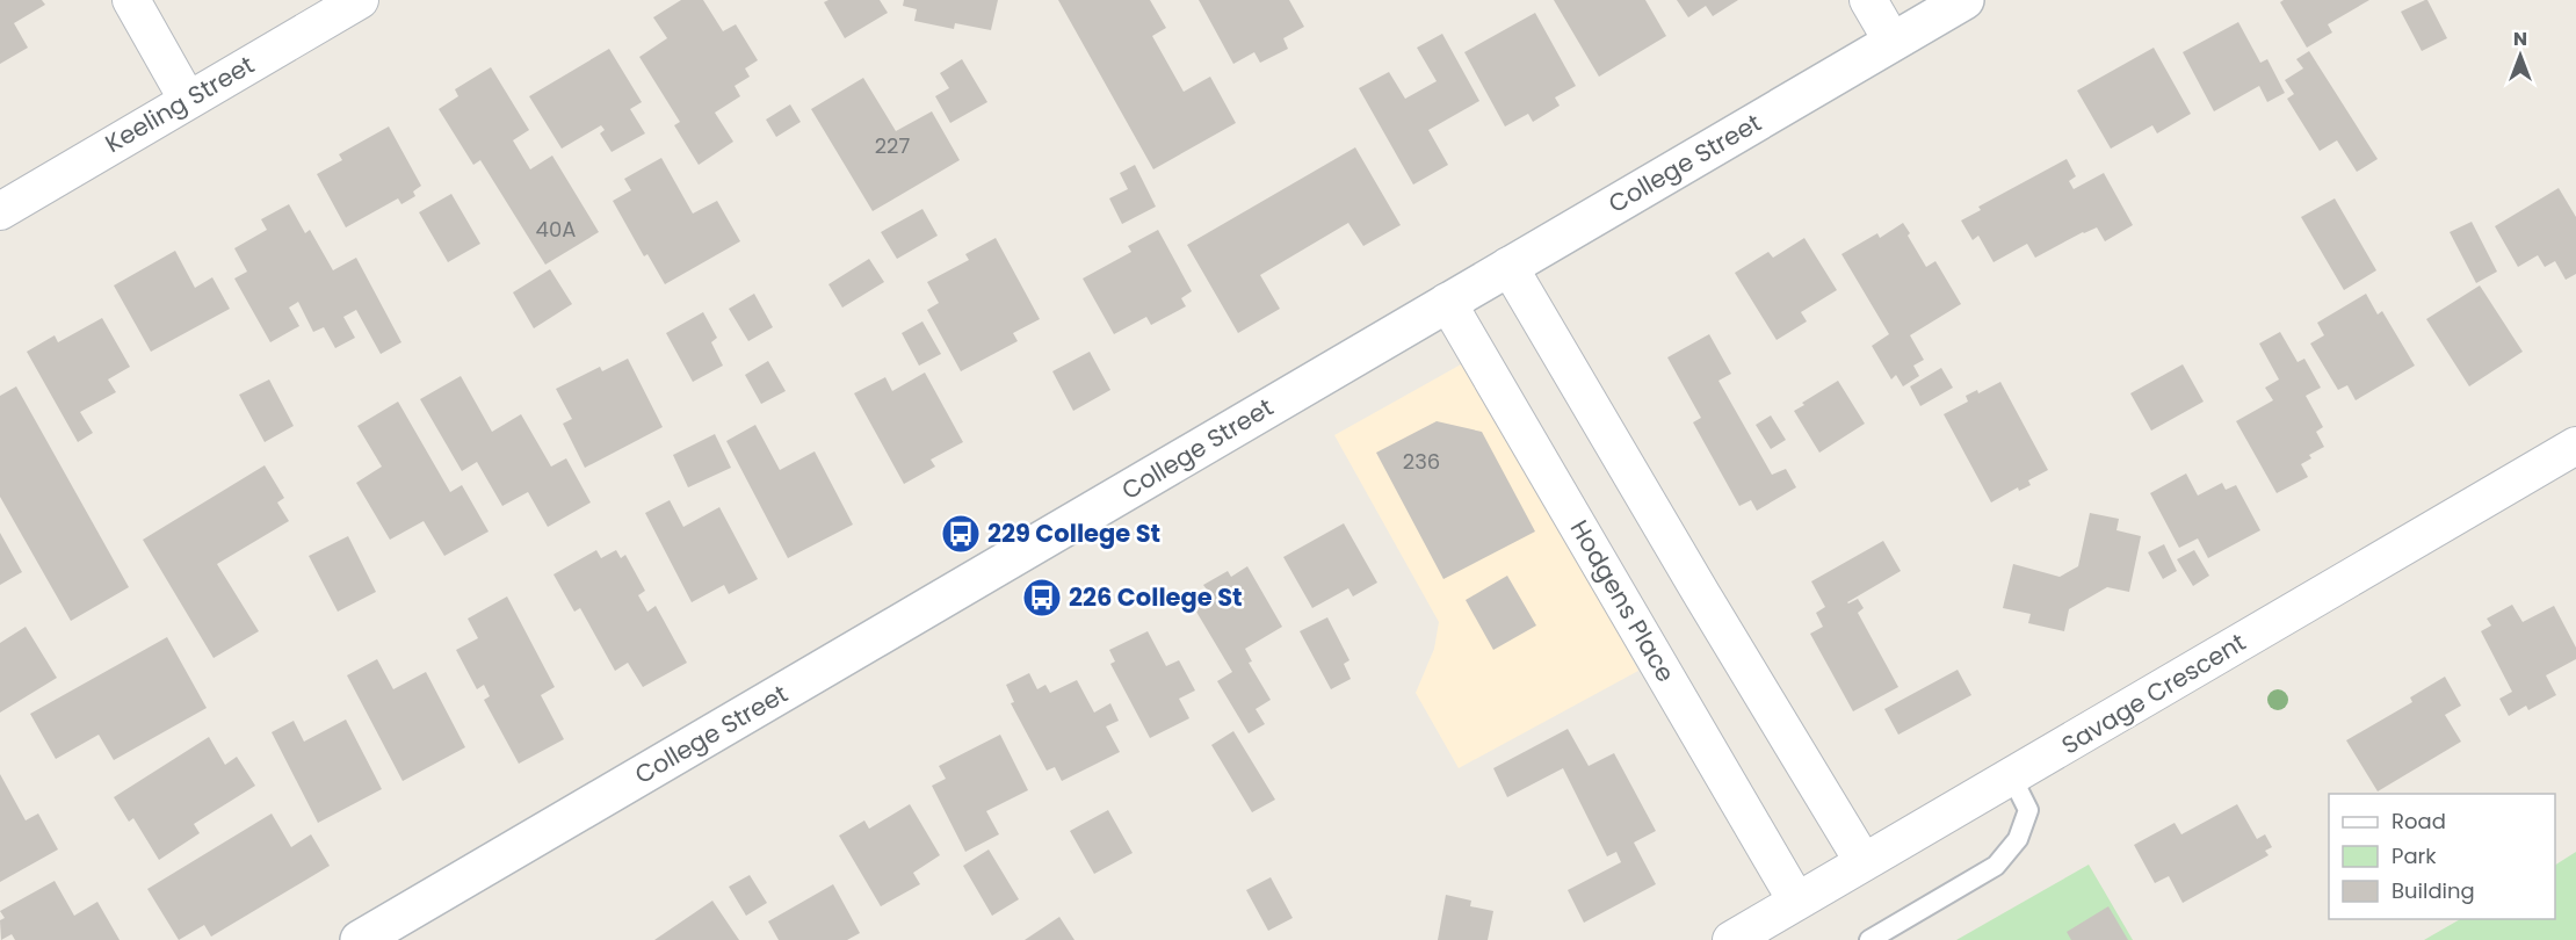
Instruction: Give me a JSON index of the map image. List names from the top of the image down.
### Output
{
  "streets": {
    "street": [
      "Keeling Street",
      "College Street",
      "Hodgens Place",
      "Savage Crescent"
    ]
  },
  "crossings": [
    ["College Street", "Hodgens Place"],
    ["Hodgens Place", "Savage Crescent"]
  ],
  "places": {
    "bus stop": ["229 College St", "226 College St"]
  },
  "house_numbers": ["227", "40A", "236"],
  "legend": ["Road", "Park", "Building"],
  "north": "top"
}
